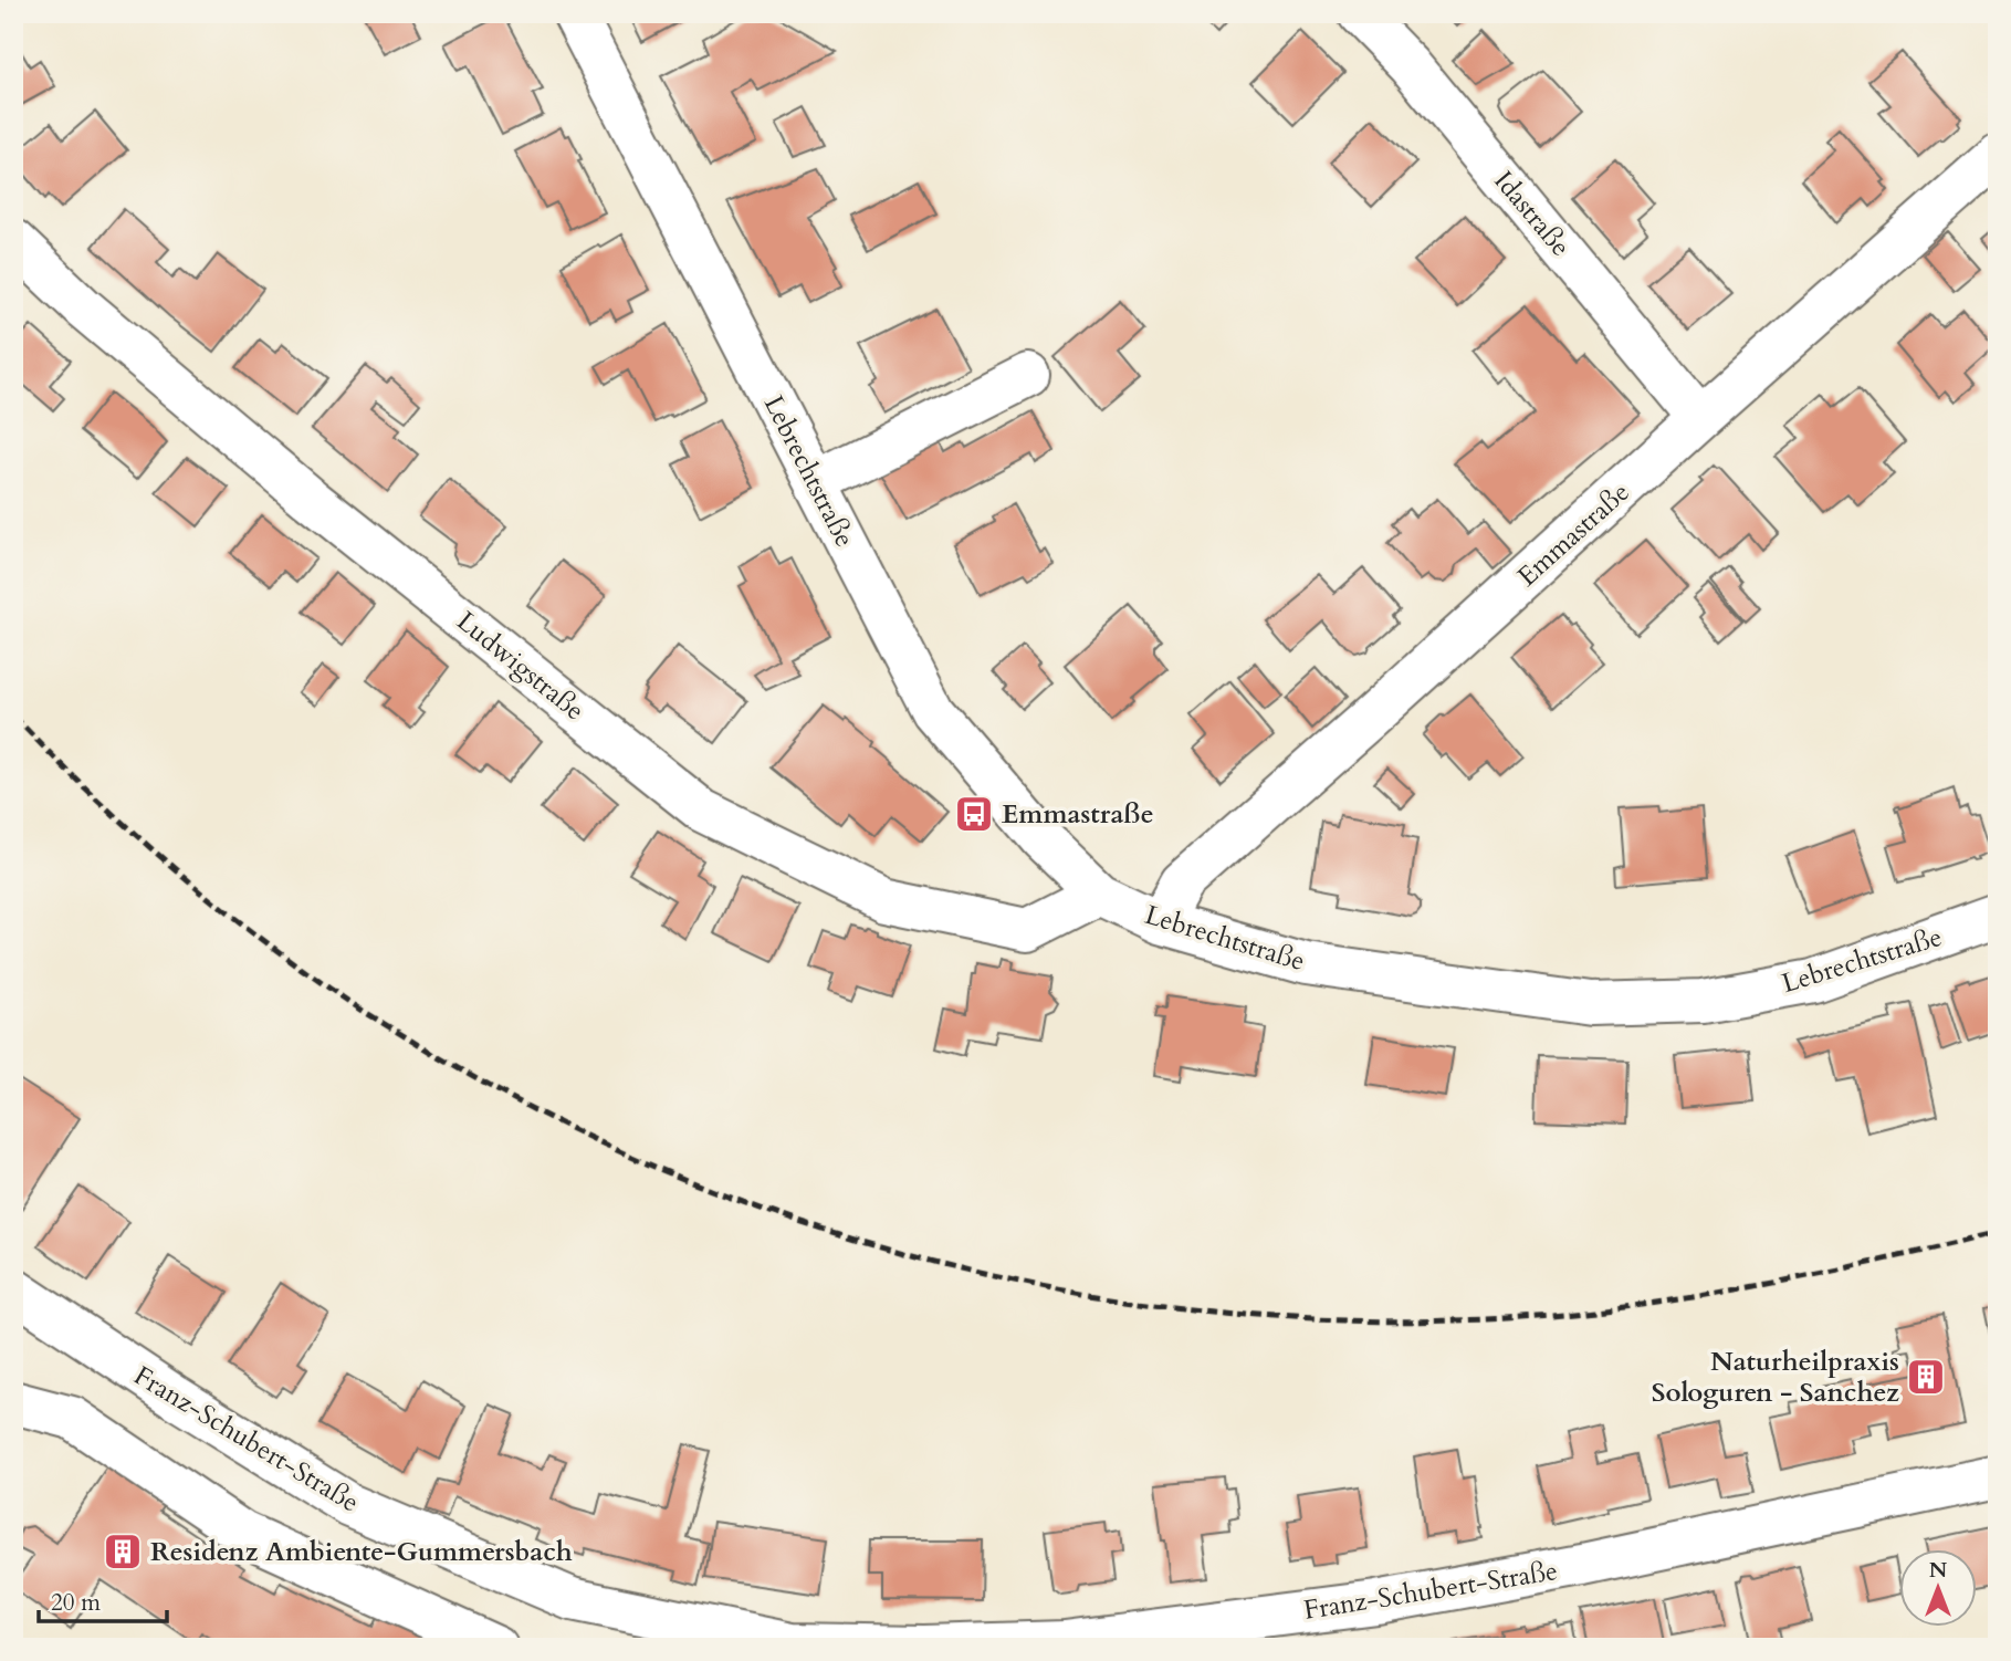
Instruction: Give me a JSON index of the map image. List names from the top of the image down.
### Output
{
  "streets": {
    "street": [
      "Idastraße",
      "Lebrechtstraße",
      "Emmastraße",
      "Ludwigstraße",
      "Franz-Schubert-Straße"
    ]
  },
  "crossings": [
    ["Idastraße", "Emmastraße"],
    ["Lebrechtstraße", "Emmastraße"],
    ["Lebrechtstraße", "Ludwigstraße"]
  ],
  "places": {
    "bus stop": ["Emmastraße"],
    "building": ["Naturheilpraxis Sologuren - Sanchez", "Residenz Ambiente-Gummersbach"]
  },
  "scale_bar": "20 m",
  "north": "top"
}
